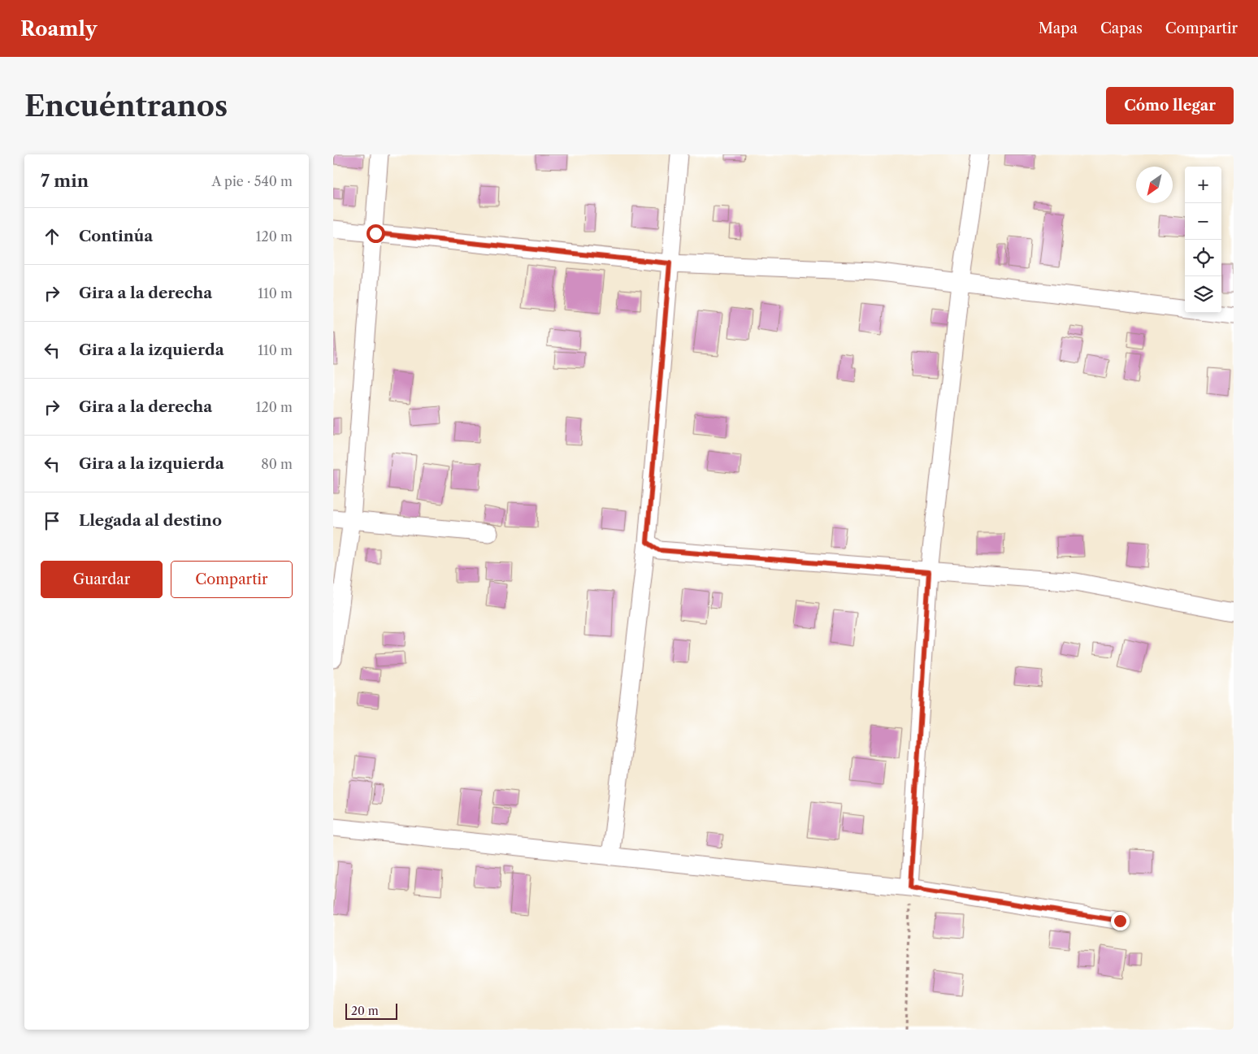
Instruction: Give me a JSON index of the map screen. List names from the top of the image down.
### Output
{
  "scale_bar": "20 m",
  "north": "bottom left",
  "page": {
    "header": "Roamly",
    "nav": ["Mapa", "Capas", "Compartir"],
    "buttons": [
      "Cómo llegar",
      ["Guardar", "Compartir"]
    ],
    "title": "Encuéntranos",
    "heading": ["7 min", "A pie · 540 m"],
    "map_buttons": ["+", "−"],
    "list": [
      ["Continúa", "120 m"],
      ["Gira a la derecha", "110 m"],
      ["Gira a la izquierda", "110 m"],
      ["Gira a la derecha", "120 m"],
      ["Gira a la izquierda", "80 m"],
      "Llegada al destino"
    ],
    "scale": "20 m"
  }
}
